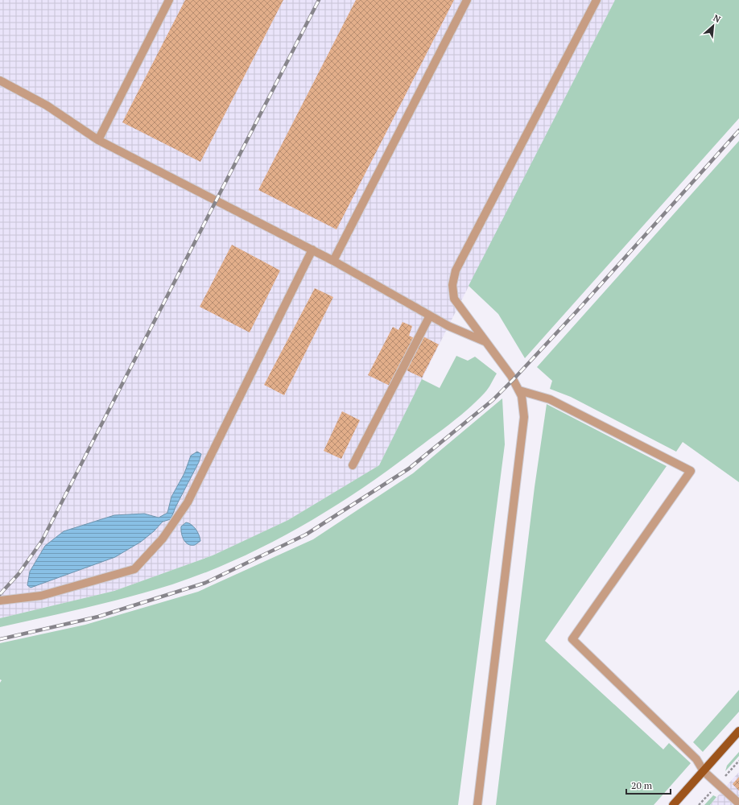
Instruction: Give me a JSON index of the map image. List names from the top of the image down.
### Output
{
  "scale_bar": "20 m",
  "north": "top right"
}
